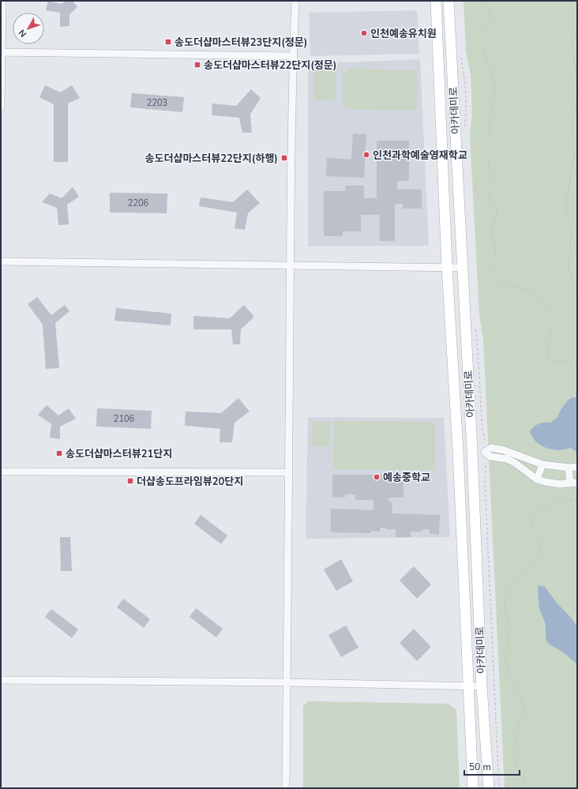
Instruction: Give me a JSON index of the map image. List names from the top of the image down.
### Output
{
  "streets": {
    "main road": ["아카데미로"]
  },
  "places": {
    "other": ["인천예송유치원", "인천과학예술영재학교", "예송중학교"],
    "transit": [
      "송도더샵마스터뷰23단지(정문)",
      "송도더샵마스터뷰22단지(정문)",
      "송도더샵마스터뷰22단지(하행)",
      "송도더샵마스터뷰21단지",
      "더샵송도프라임뷰20단지"
    ]
  },
  "house_numbers": ["2203", "2206", "2106"],
  "scale_bar": "50 m",
  "north": "bottom left"
}
